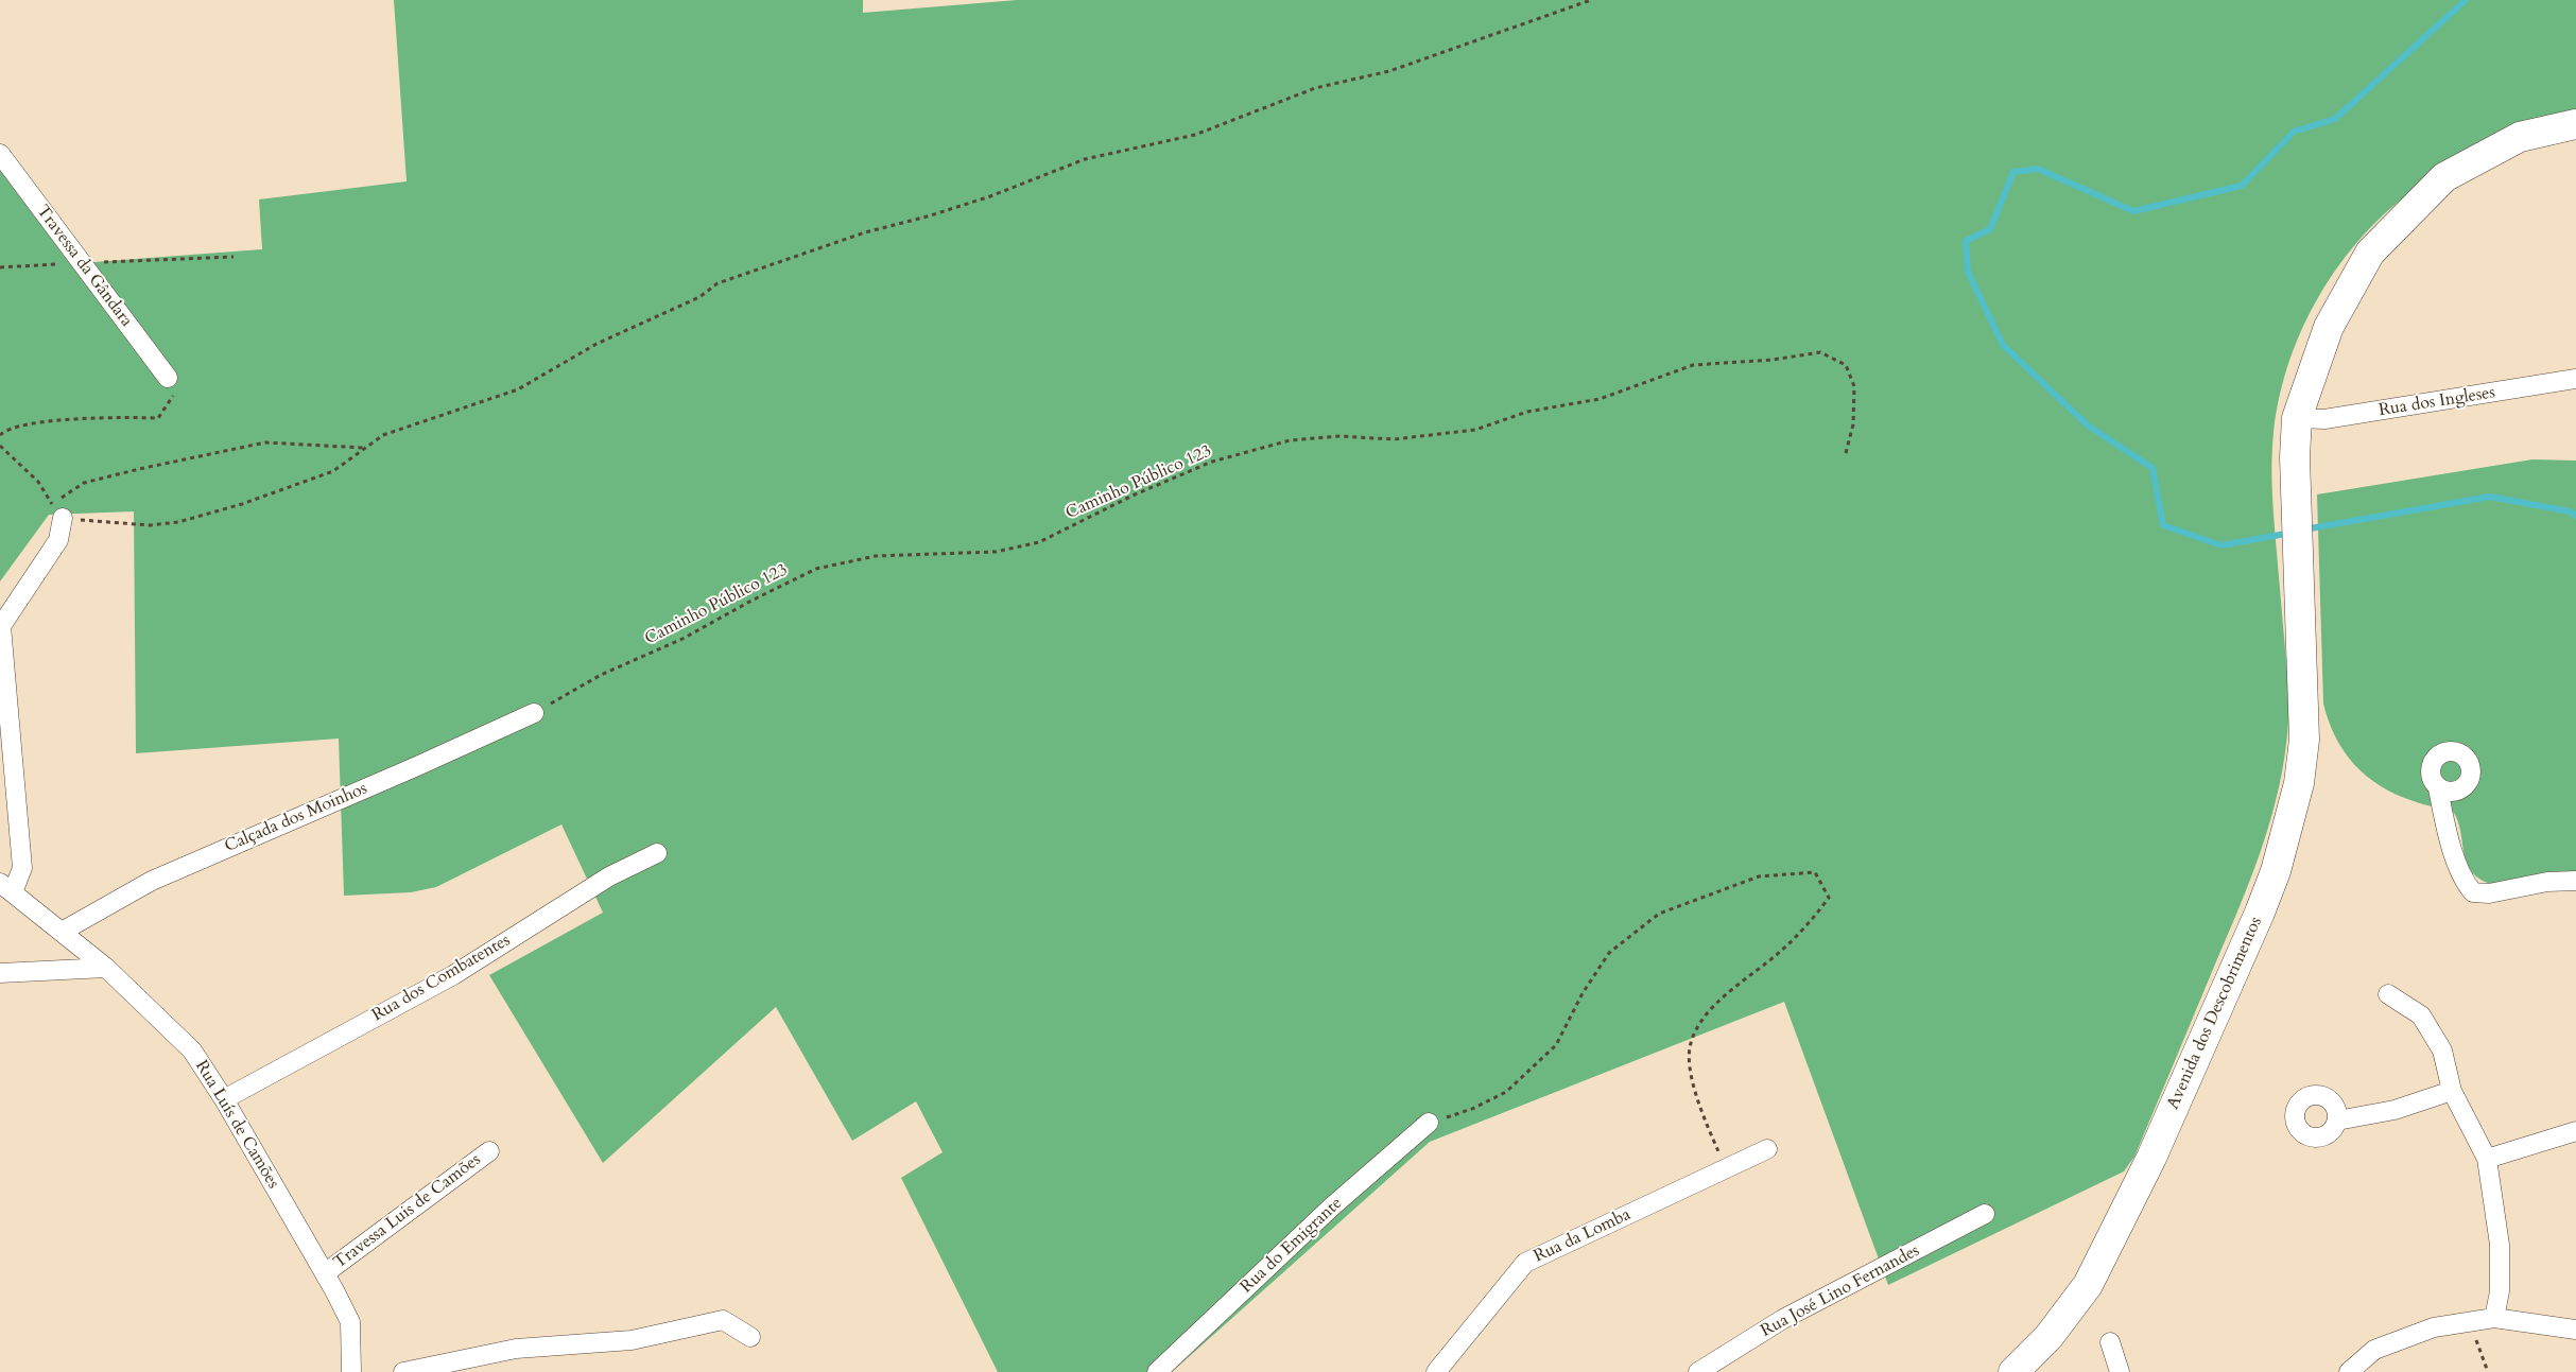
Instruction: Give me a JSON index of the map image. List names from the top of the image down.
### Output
{
  "streets": {
    "main road": ["Avenida dos Descobrimentos"],
    "street": [
      "Travessa da Gândara",
      "Rua dos Ingleses",
      "Calçada dos Moinhos",
      "Rua dos Combatentes",
      "Rua Luís de Camões",
      "Travessa Luis de Camões",
      "Rua da Lomba",
      "Rua do Emigrante",
      "Rua José Lino Fernandes"
    ],
    "path": ["Caminho Público 123"]
  },
  "crossings": [
    ["Rua dos Ingleses", "Avenida dos Descobrimentos"],
    ["Caminho Público 123", "Calçada dos Moinhos"],
    ["Calçada dos Moinhos", "Rua Luís de Camões"],
    ["Rua dos Combatentes", "Rua Luís de Camões"],
    ["Rua Luís de Camões", "Travessa Luis de Camões"]
  ]
}
